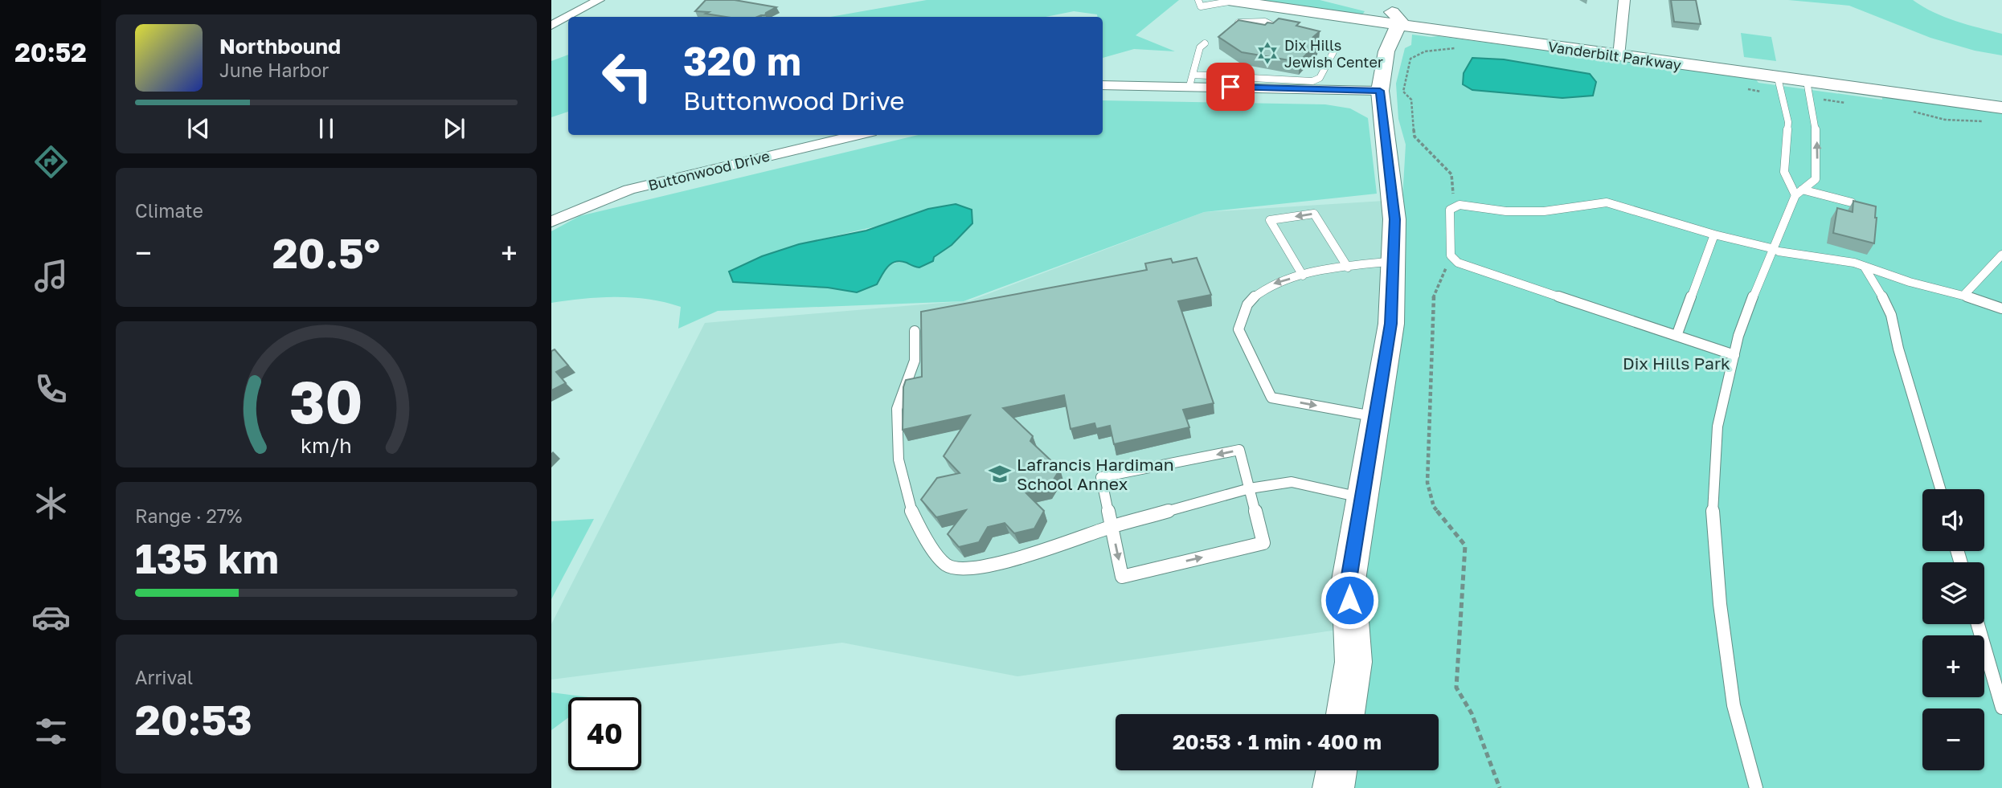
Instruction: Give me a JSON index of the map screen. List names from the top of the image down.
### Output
{
  "streets": {
    "street": ["Vanderbilt Parkway", "Buttonwood Drive"]
  },
  "parks": ["Dix Hills Park"],
  "places": {
    "synagogue": ["Dix Hills Jewish Center"],
    "school or university": ["Lafrancis Hardiman School Annex"]
  },
  "page": {
    "tabs": "20:52",
    "turn": ["320 m", "Buttonwood Drive"],
    "song": ["Northbound", "June Harbor"],
    "tile": [
      "Climate",
      ["Range · 27%", "135 km"],
      ["Arrival", "20:53"]
    ],
    "heat": ["−", "20.5°", "+"],
    "map_buttons": ["+", "−"],
    "limit": "40",
    "trip": "20:53 · 1 min · 400 m",
    "gauge": ["30", "km/h"]
  }
}
